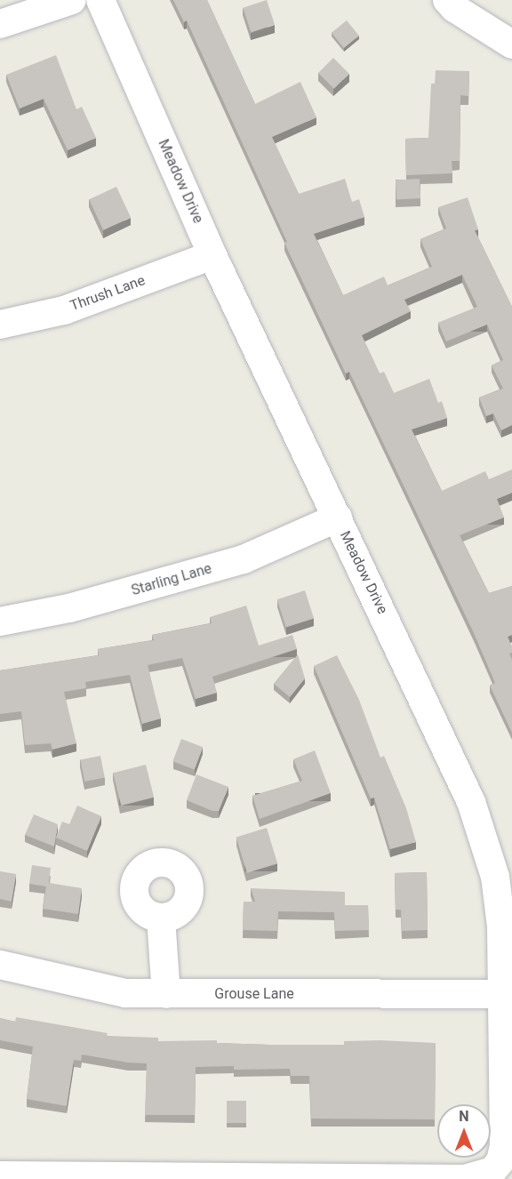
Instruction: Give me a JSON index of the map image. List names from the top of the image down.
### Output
{
  "streets": {
    "street": [
      "Meadow Drive",
      "Thrush Lane",
      "Starling Lane",
      "Grouse Lane"
    ]
  },
  "crossings": [
    ["Meadow Drive", "Thrush Lane"],
    ["Meadow Drive", "Starling Lane"],
    ["Meadow Drive", "Grouse Lane"]
  ],
  "north": "top"
}
